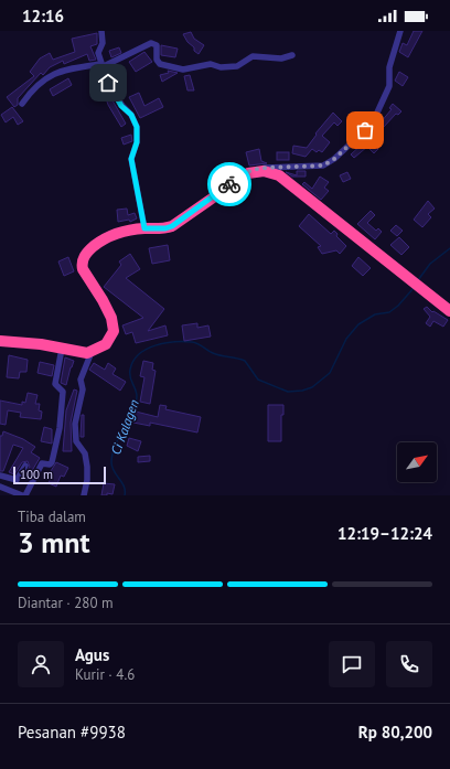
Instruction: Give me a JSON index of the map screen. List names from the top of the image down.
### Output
{
  "water": ["Ci Kalagen"],
  "scale_bar": "100 m",
  "north": "top right",
  "page": {
    "status": "12:16",
    "scale": "100 m",
    "heading": ["3 mnt", "Tiba dalam", "12:19–12:24"],
    "panel": [
      "Agus",
      "Kurir · 4.6",
      "Pesanan #9938",
      "Rp 80,200"
    ],
    "bar": "Diantar · 280 m"
  }
}
